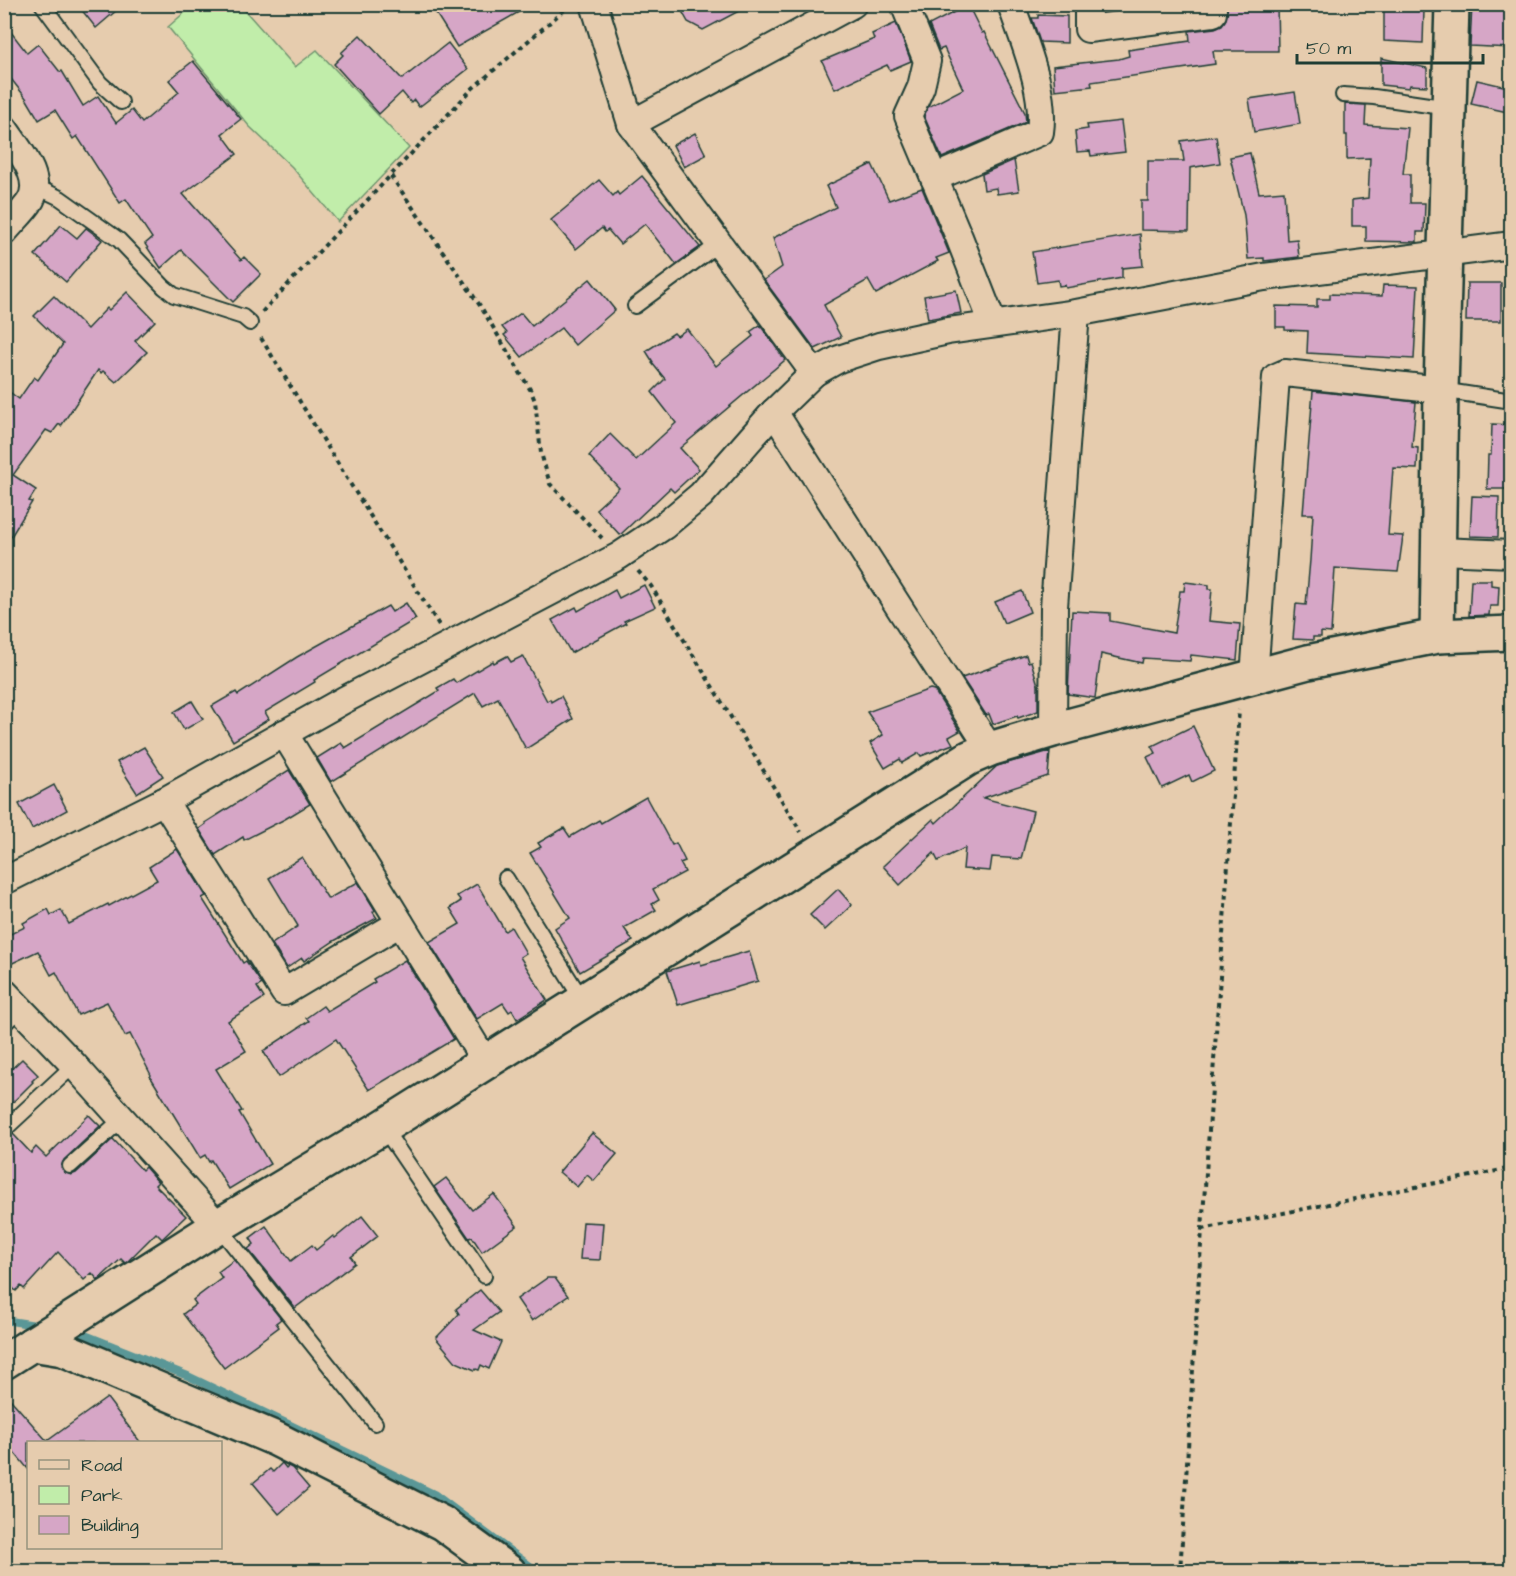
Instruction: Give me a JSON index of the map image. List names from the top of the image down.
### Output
{
  "legend": ["Road", "Park", "Building"],
  "scale_bar": "50 m"
}
